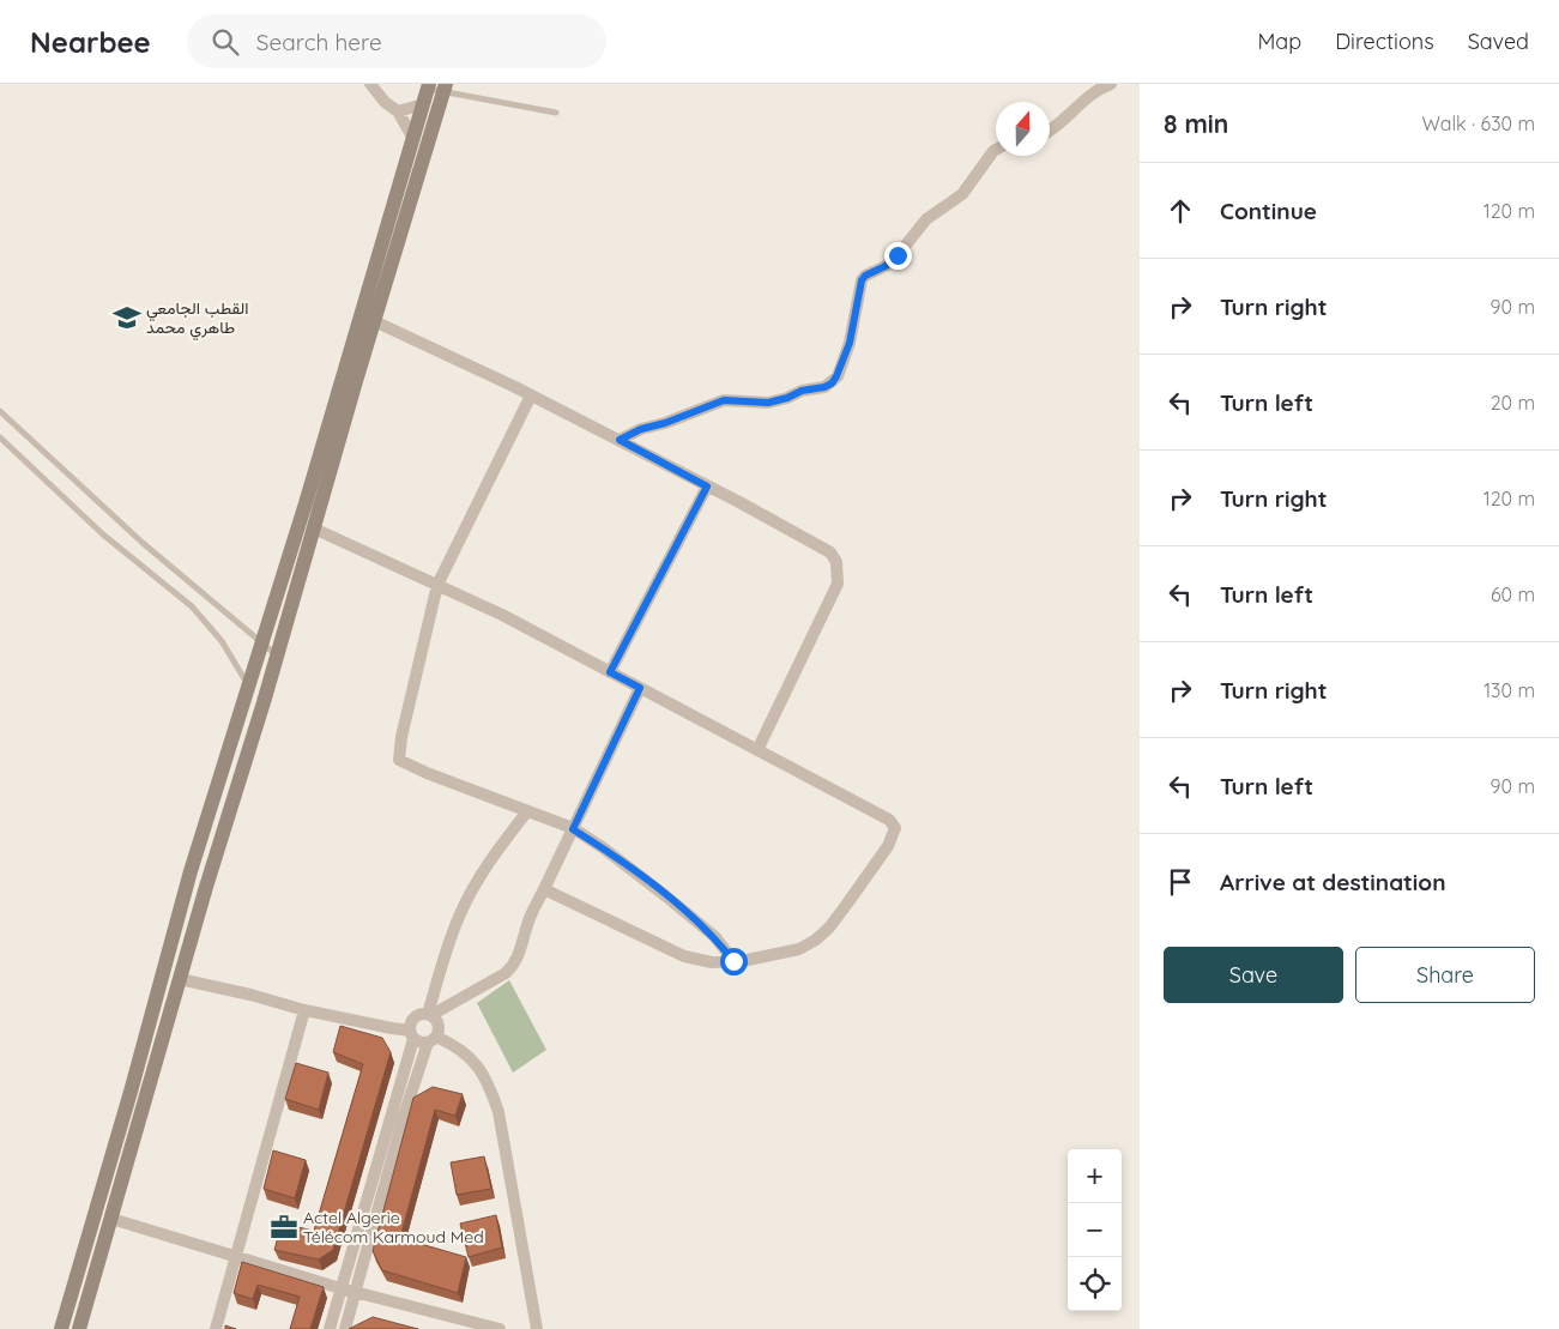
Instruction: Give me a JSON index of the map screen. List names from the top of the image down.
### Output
{
  "places": {
    "school or university": ["القطب الجامعي طاهري محمد"],
    "office": ["Actel Algerie Télécom Karmoud Med"]
  },
  "north": "top",
  "page": {
    "header": "Nearbee",
    "search": "Search here",
    "nav": ["Map", "Directions", "Saved"],
    "heading": ["8 min", "Walk · 630 m"],
    "list": [
      ["Continue", "120 m"],
      ["Turn right", "90 m"],
      ["Turn left", "20 m"],
      ["Turn right", "120 m"],
      ["Turn left", "60 m"],
      ["Turn right", "130 m"],
      ["Turn left", "90 m"],
      "Arrive at destination"
    ],
    "buttons": ["Save", "Share"],
    "map_buttons": ["+", "−"]
  }
}
